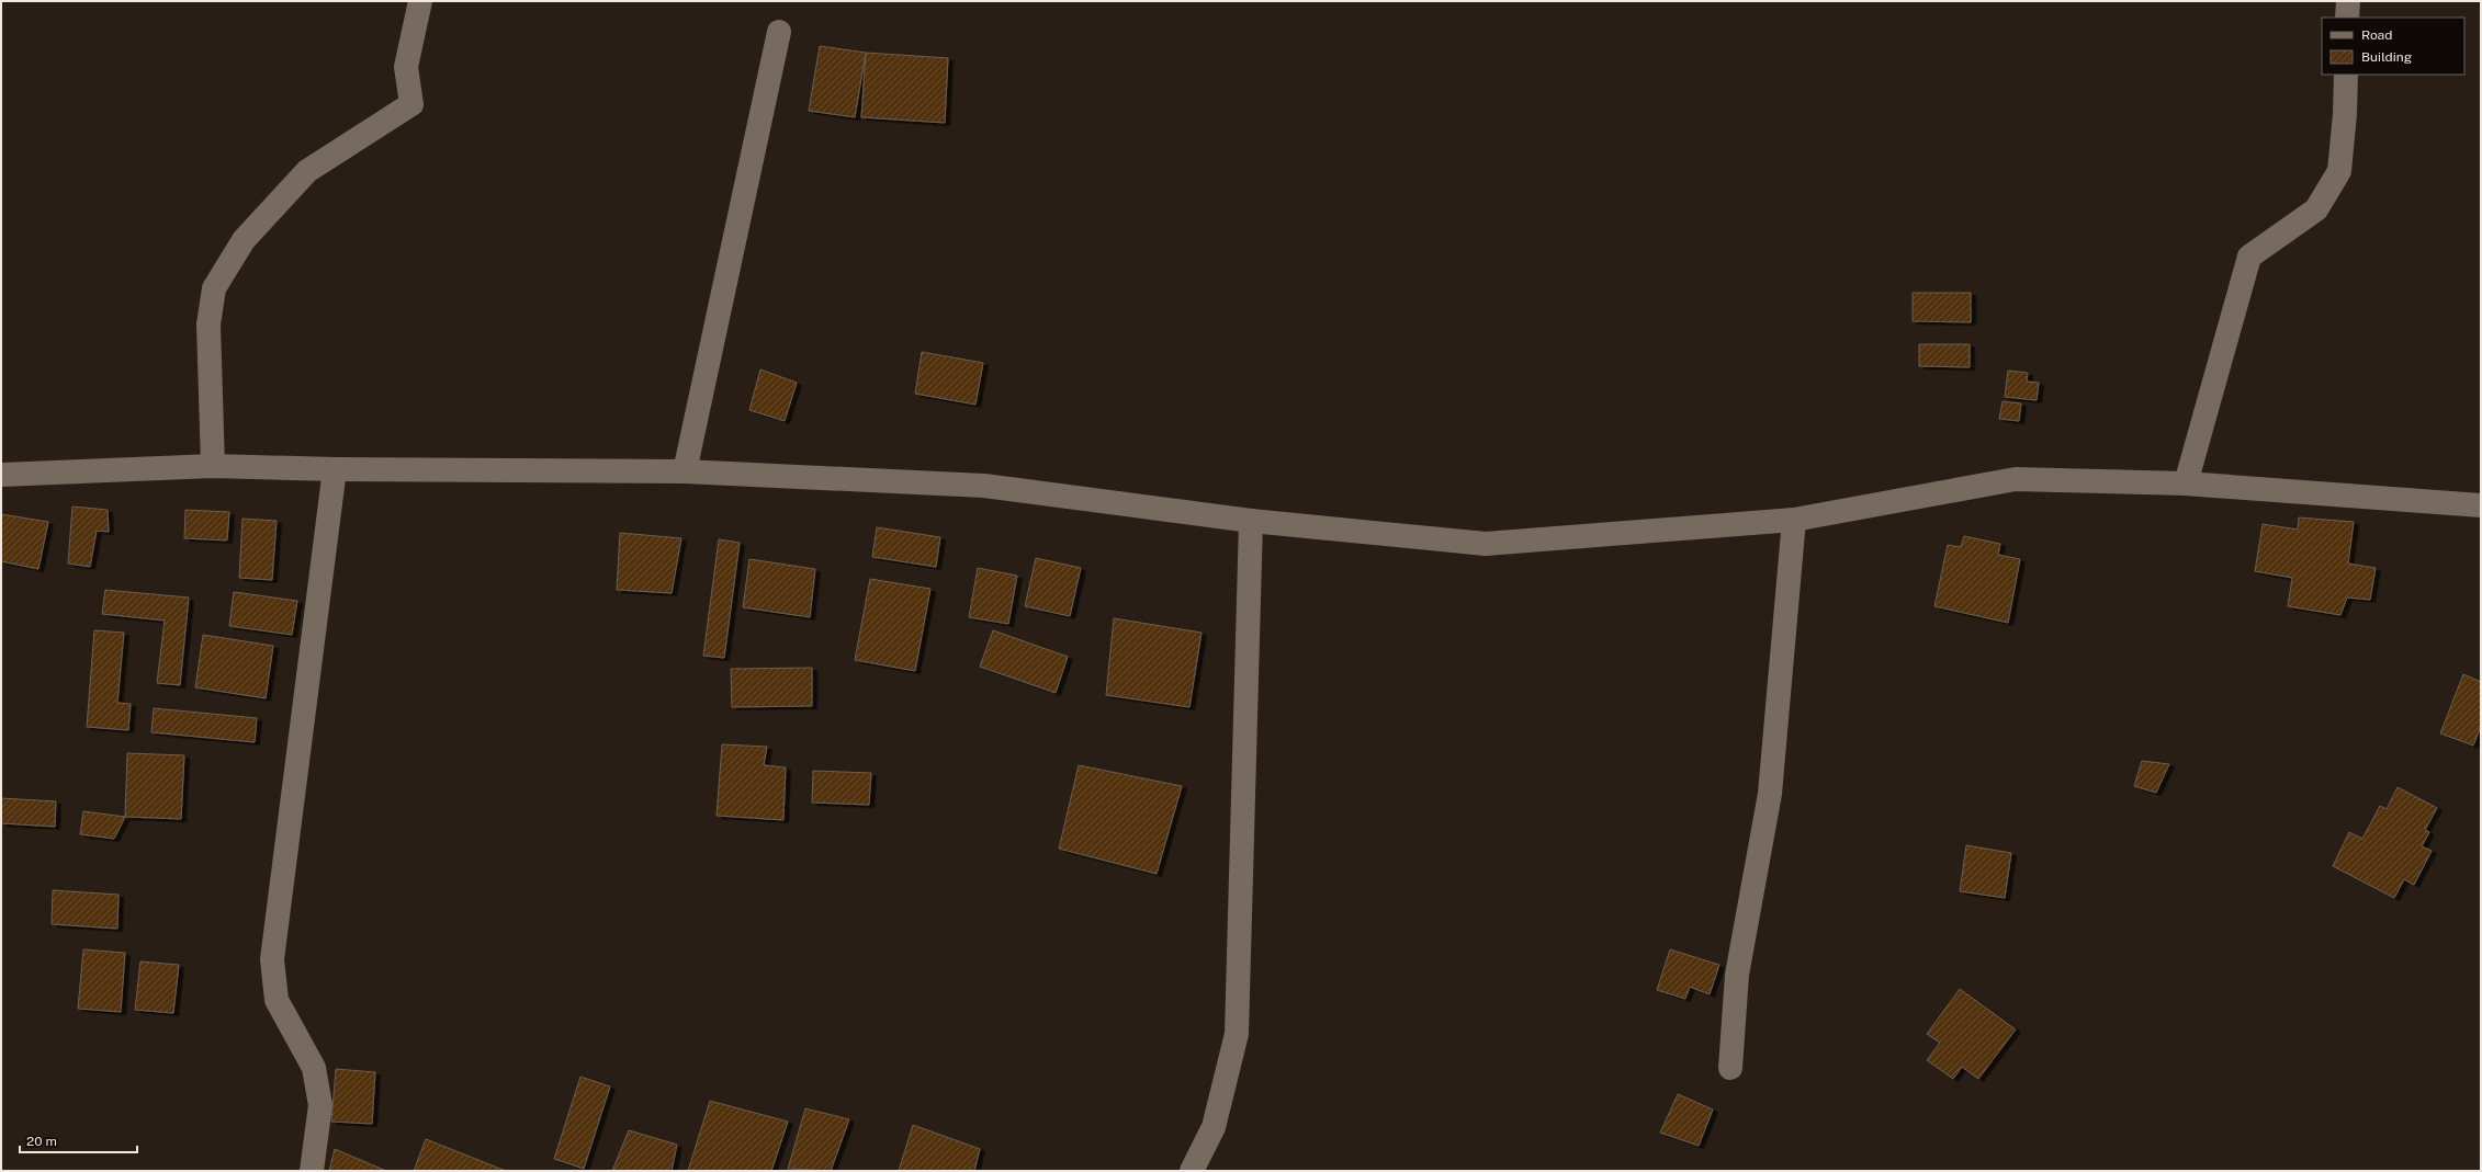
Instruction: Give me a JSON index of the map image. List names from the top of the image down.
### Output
{
  "legend": ["Road", "Building"],
  "scale_bar": "20 m"
}
